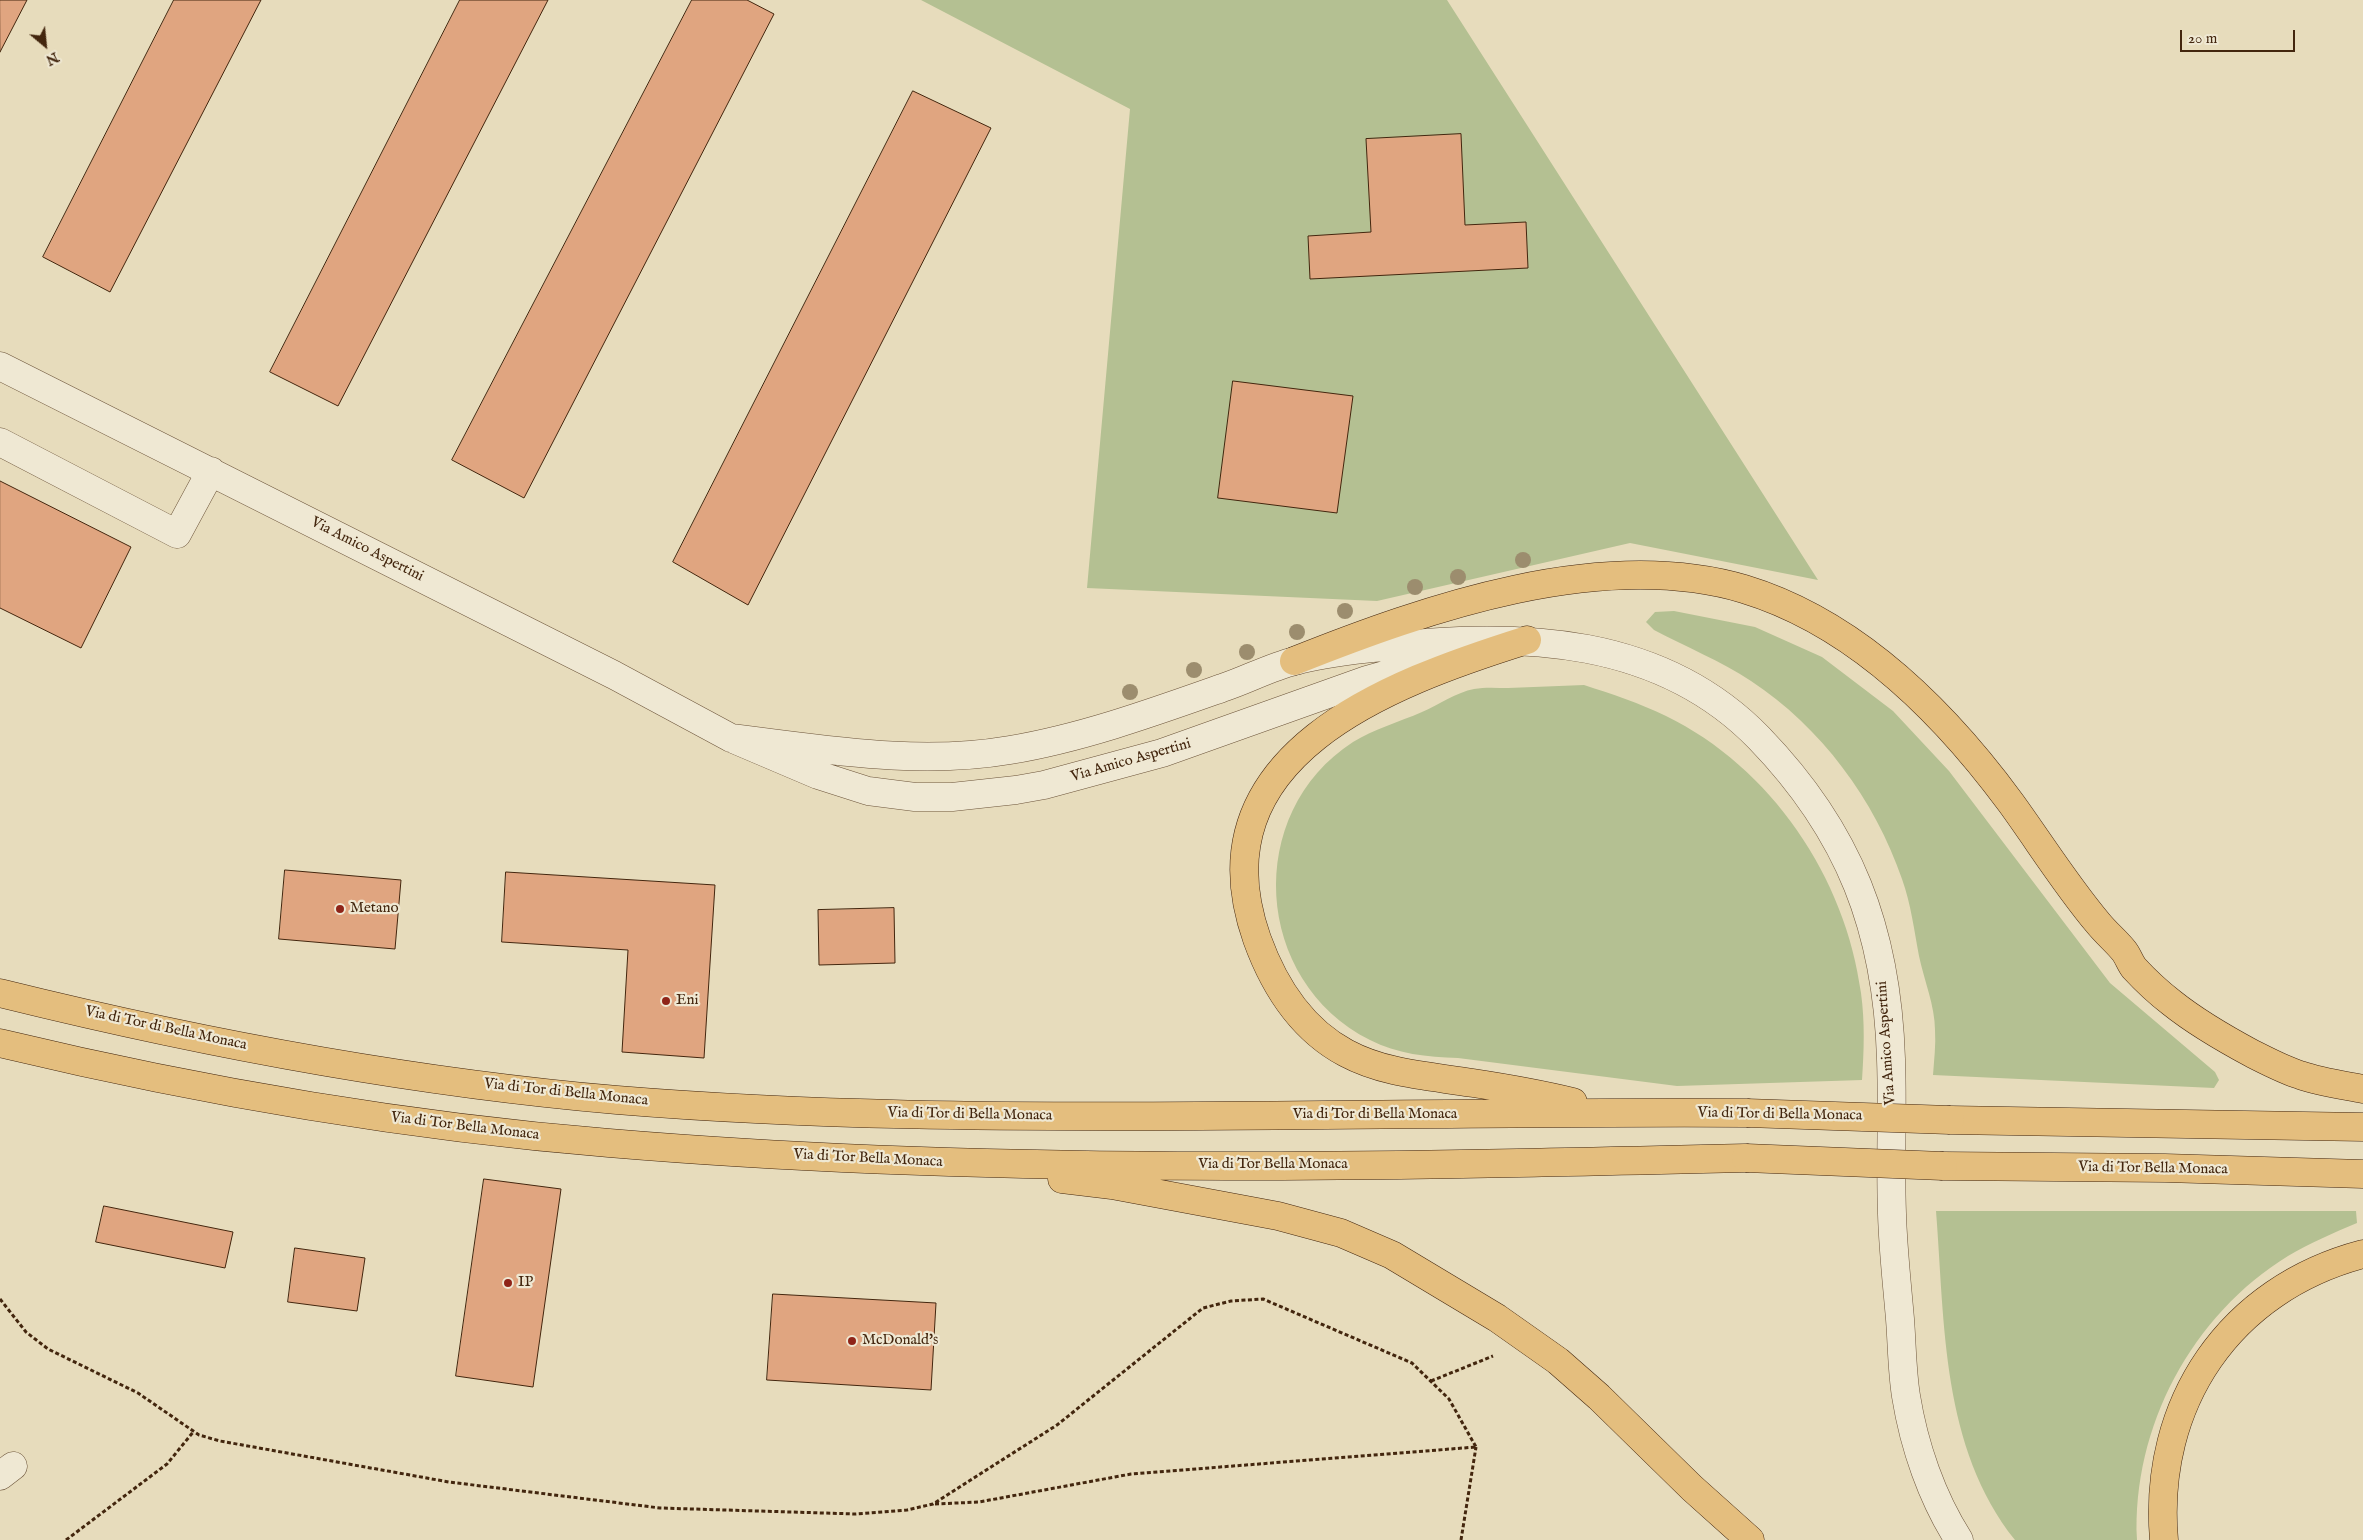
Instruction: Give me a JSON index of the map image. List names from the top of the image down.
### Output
{
  "streets": {
    "main road": ["Via di Tor di Bella Monaca", "Via di Tor Bella Monaca"],
    "street": ["Via Amico Aspertini"]
  },
  "places": [
    "Metano",
    "Eni",
    "IP",
    "McDonald's"
  ],
  "scale_bar": "20 m",
  "north": "bottom right"
}
